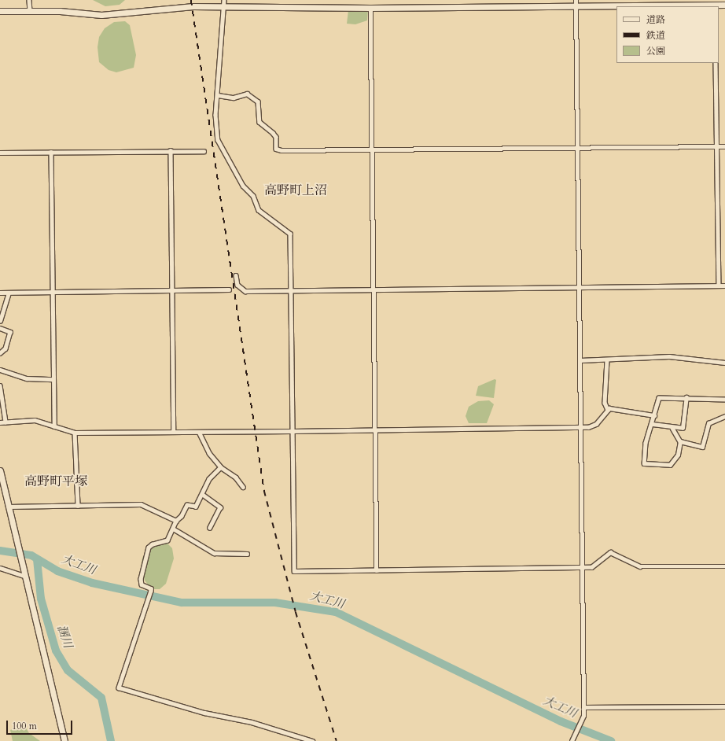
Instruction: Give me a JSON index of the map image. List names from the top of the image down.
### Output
{
  "districts": ["高野町上沼", "高野町平塚"],
  "water": ["大工川", "溷川"],
  "legend": ["道路", "鉄道", "公園"],
  "scale_bar": "100 m"
}
